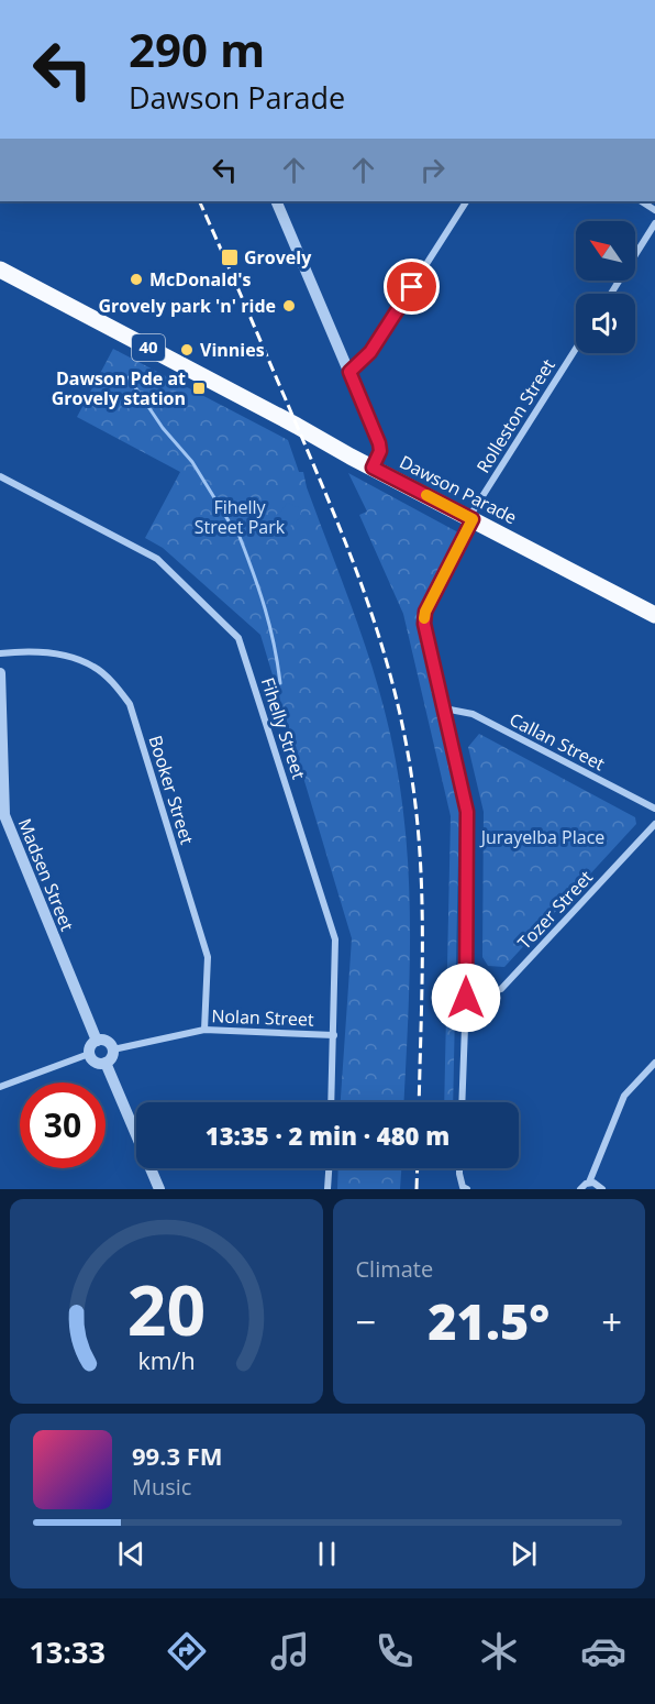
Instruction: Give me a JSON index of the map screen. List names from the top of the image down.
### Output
{
  "streets": {
    "main road": ["40", "Dawson Parade"],
    "street": [
      "Rolleston Street",
      "Fihelly Street",
      "Callan Street",
      "Booker Street",
      "Madsen Street",
      "Tozer Street",
      "Nolan Street"
    ]
  },
  "crossings": [
    ["Rolleston Street", "Dawson Parade"],
    ["Rolleston Street", "Callan Street"],
    ["Rolleston Street", "Tozer Street"],
    ["Fihelly Street", "Nolan Street"],
    ["Booker Street", "Nolan Street"],
    ["Madsen Street", "Nolan Street"]
  ],
  "parks": ["Fihelly Street Park", "Jurayelba Place"],
  "places": {
    "transit": ["Grovely", "Dawson Pde at Grovely station"],
    "other": ["McDonald's", "Grovely park 'n' ride", "Vinnies"]
  },
  "north": "top left",
  "page": {
    "turn": ["290 m", "Dawson Parade"],
    "limit": "30",
    "trip": "13:35 · 2 min · 480 m",
    "tile": "Climate",
    "heat": ["−", "21.5°", "+"],
    "song": ["99.3 FM", "Music"],
    "tabs": "13:33",
    "gauge": ["20", "km/h"]
  }
}
